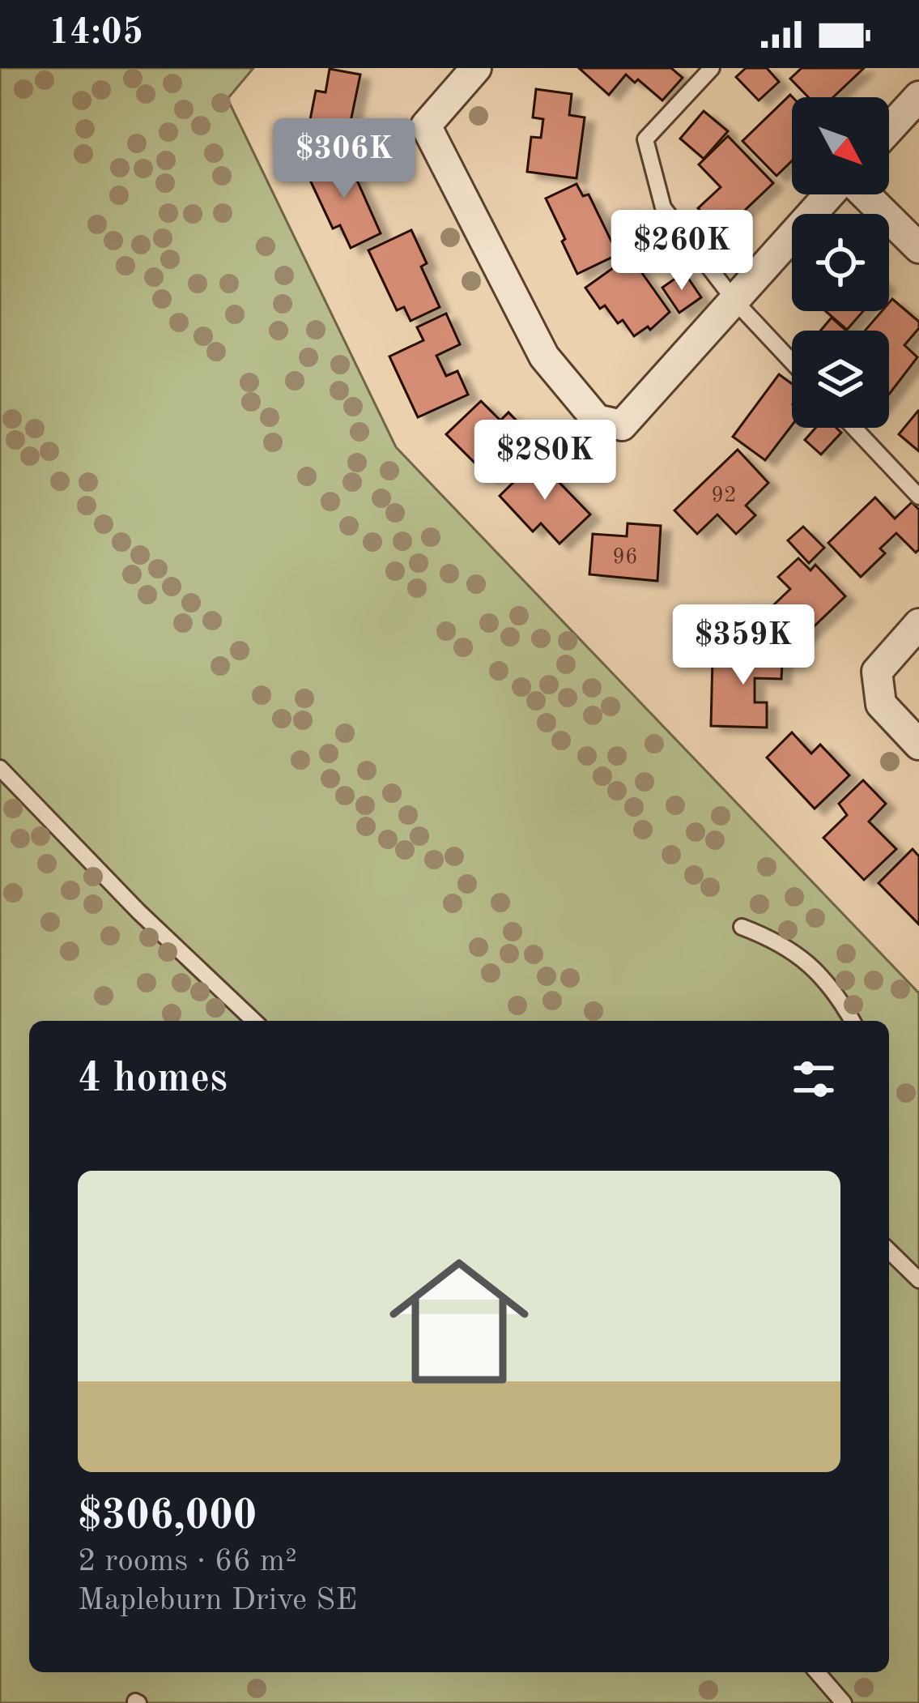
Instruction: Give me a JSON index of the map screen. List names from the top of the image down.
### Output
{
  "house_numbers": ["92", "96"],
  "north": "bottom right",
  "page": {
    "status": "14:05",
    "price": [
      "$306K",
      "$260K",
      "$280K",
      "$359K"
    ],
    "heading": "4 homes",
    "list": [
      {
        "name": "$306,000",
        "note": "2 rooms · 66 m² · Mapleburn Drive SE"
      }
    ]
  }
}
